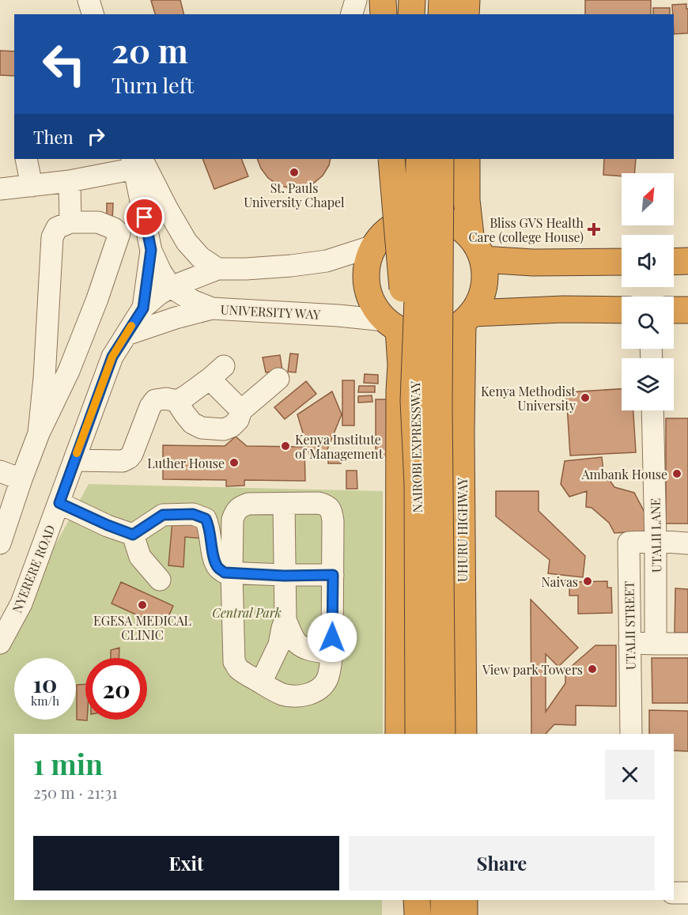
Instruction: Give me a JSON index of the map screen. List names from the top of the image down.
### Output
{
  "streets": {
    "highway": ["NAIROBI EXPRESSWAY", "UHURU HIGHWAY"],
    "street": [
      "UNIVERSITY WAY",
      "UTALII LANE",
      "NYERERE ROAD",
      "UTALII STREET"
    ]
  },
  "crossings": [
    ["UNIVERSITY WAY", "UHURU HIGHWAY"],
    ["UNIVERSITY WAY", "NYERERE ROAD"],
    ["UTALII LANE", "UTALII STREET"]
  ],
  "parks": ["Central Park"],
  "places": {
    "other": [
      "St. Pauls University Chapel",
      "Kenya Methodist University",
      "Kenya Institute of Management",
      "Luther House",
      "Ambank House",
      "Naivas",
      "EGESA MEDICAL CLINIC",
      "View park Towers"
    ],
    "health": ["Bliss GVS Health Care (college House)"]
  },
  "north": "top right",
  "page": {
    "turn": ["20 m", "Turn left"],
    "then": "Then",
    "speed": "10 km/h",
    "limit": "20",
    "heading": ["1 min", "250 m · 21:31"],
    "buttons": ["Exit", "Share"]
  }
}
